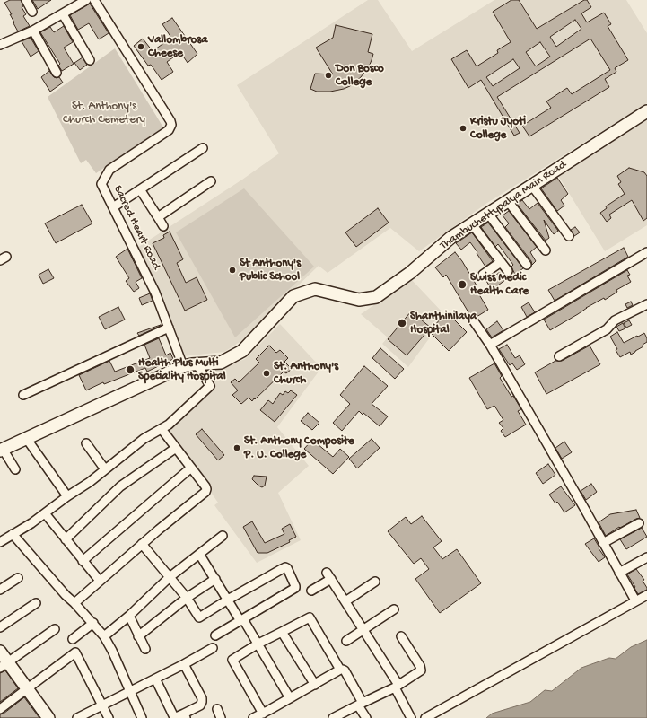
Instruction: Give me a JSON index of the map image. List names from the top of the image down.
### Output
{
  "streets": {
    "main road": ["Thambuchettypalya Main Road"],
    "street": ["Sacred Heart Road"]
  },
  "crossings": [
    ["Thambuchettypalya Main Road", "Sacred Heart Road"]
  ],
  "parks": ["St. Anthony's Church Cemetery"],
  "places": [
    "Vallombrosa Cheese",
    "Don Bosco College",
    "Kristu Jyoti College",
    "St Anthony's Public School",
    "Swiss Medic Health Care",
    "Shanthinilaya Hospital",
    "Health Plus Multi Speciality Hospital",
    "St. Anthony's Church",
    "St. Anthony Composite P. U. College"
  ]
}
